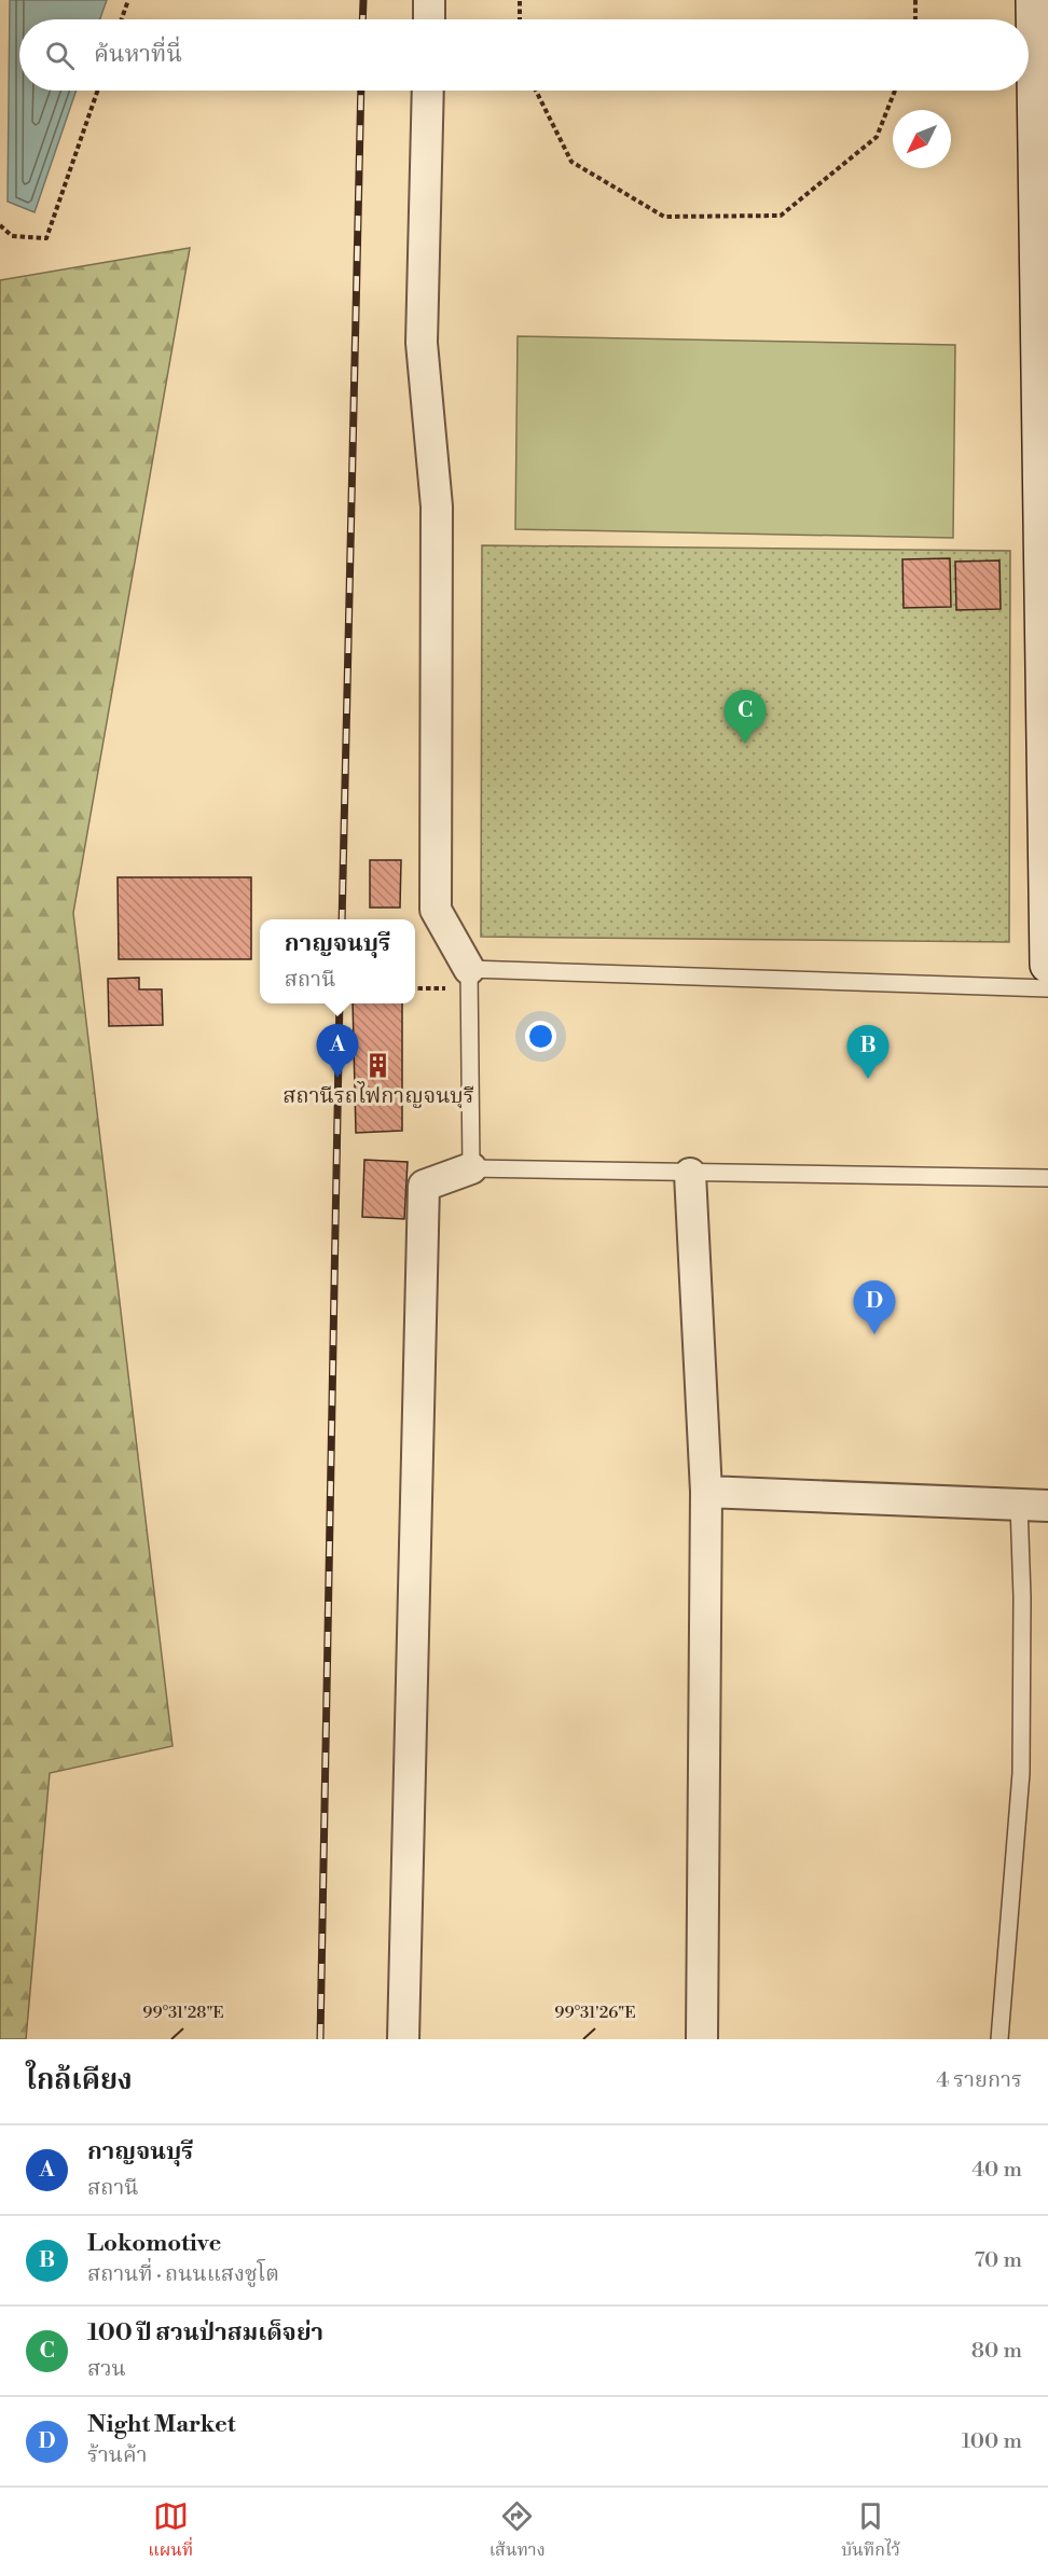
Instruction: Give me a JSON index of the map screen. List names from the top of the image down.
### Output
{
  "places": {
    "building": ["สถานีรถไฟกาญจนบุรี"]
  },
  "north": "bottom left",
  "page": {
    "search": "ค้นหาที่นี่",
    "pins": [
      "C",
      "A",
      "B",
      "D"
    ],
    "popup": ["กาญจนบุรี", "สถานี"],
    "heading": ["ใกล้เคียง", "4 รายการ"],
    "list": [
      {
        "mark": "A",
        "name": "กาญจนบุรี",
        "note": "สถานี",
        "value": "40 m"
      },
      {
        "mark": "B",
        "name": "Lokomotive",
        "note": "สถานที่ · ถนนแสงชูโต",
        "value": "70 m"
      },
      {
        "mark": "C",
        "name": "100 ปี สวนป่าสมเด็จย่า",
        "note": "สวน",
        "value": "80 m"
      },
      {
        "mark": "D",
        "name": "Night Market",
        "note": "ร้านค้า",
        "value": "100 m"
      }
    ],
    "nav": ["แผนที่", "เส้นทาง", "บันทึกไว้"]
  },
  "coordinates": ["99°31'28\"E", "99°31'26\"E"]
}
